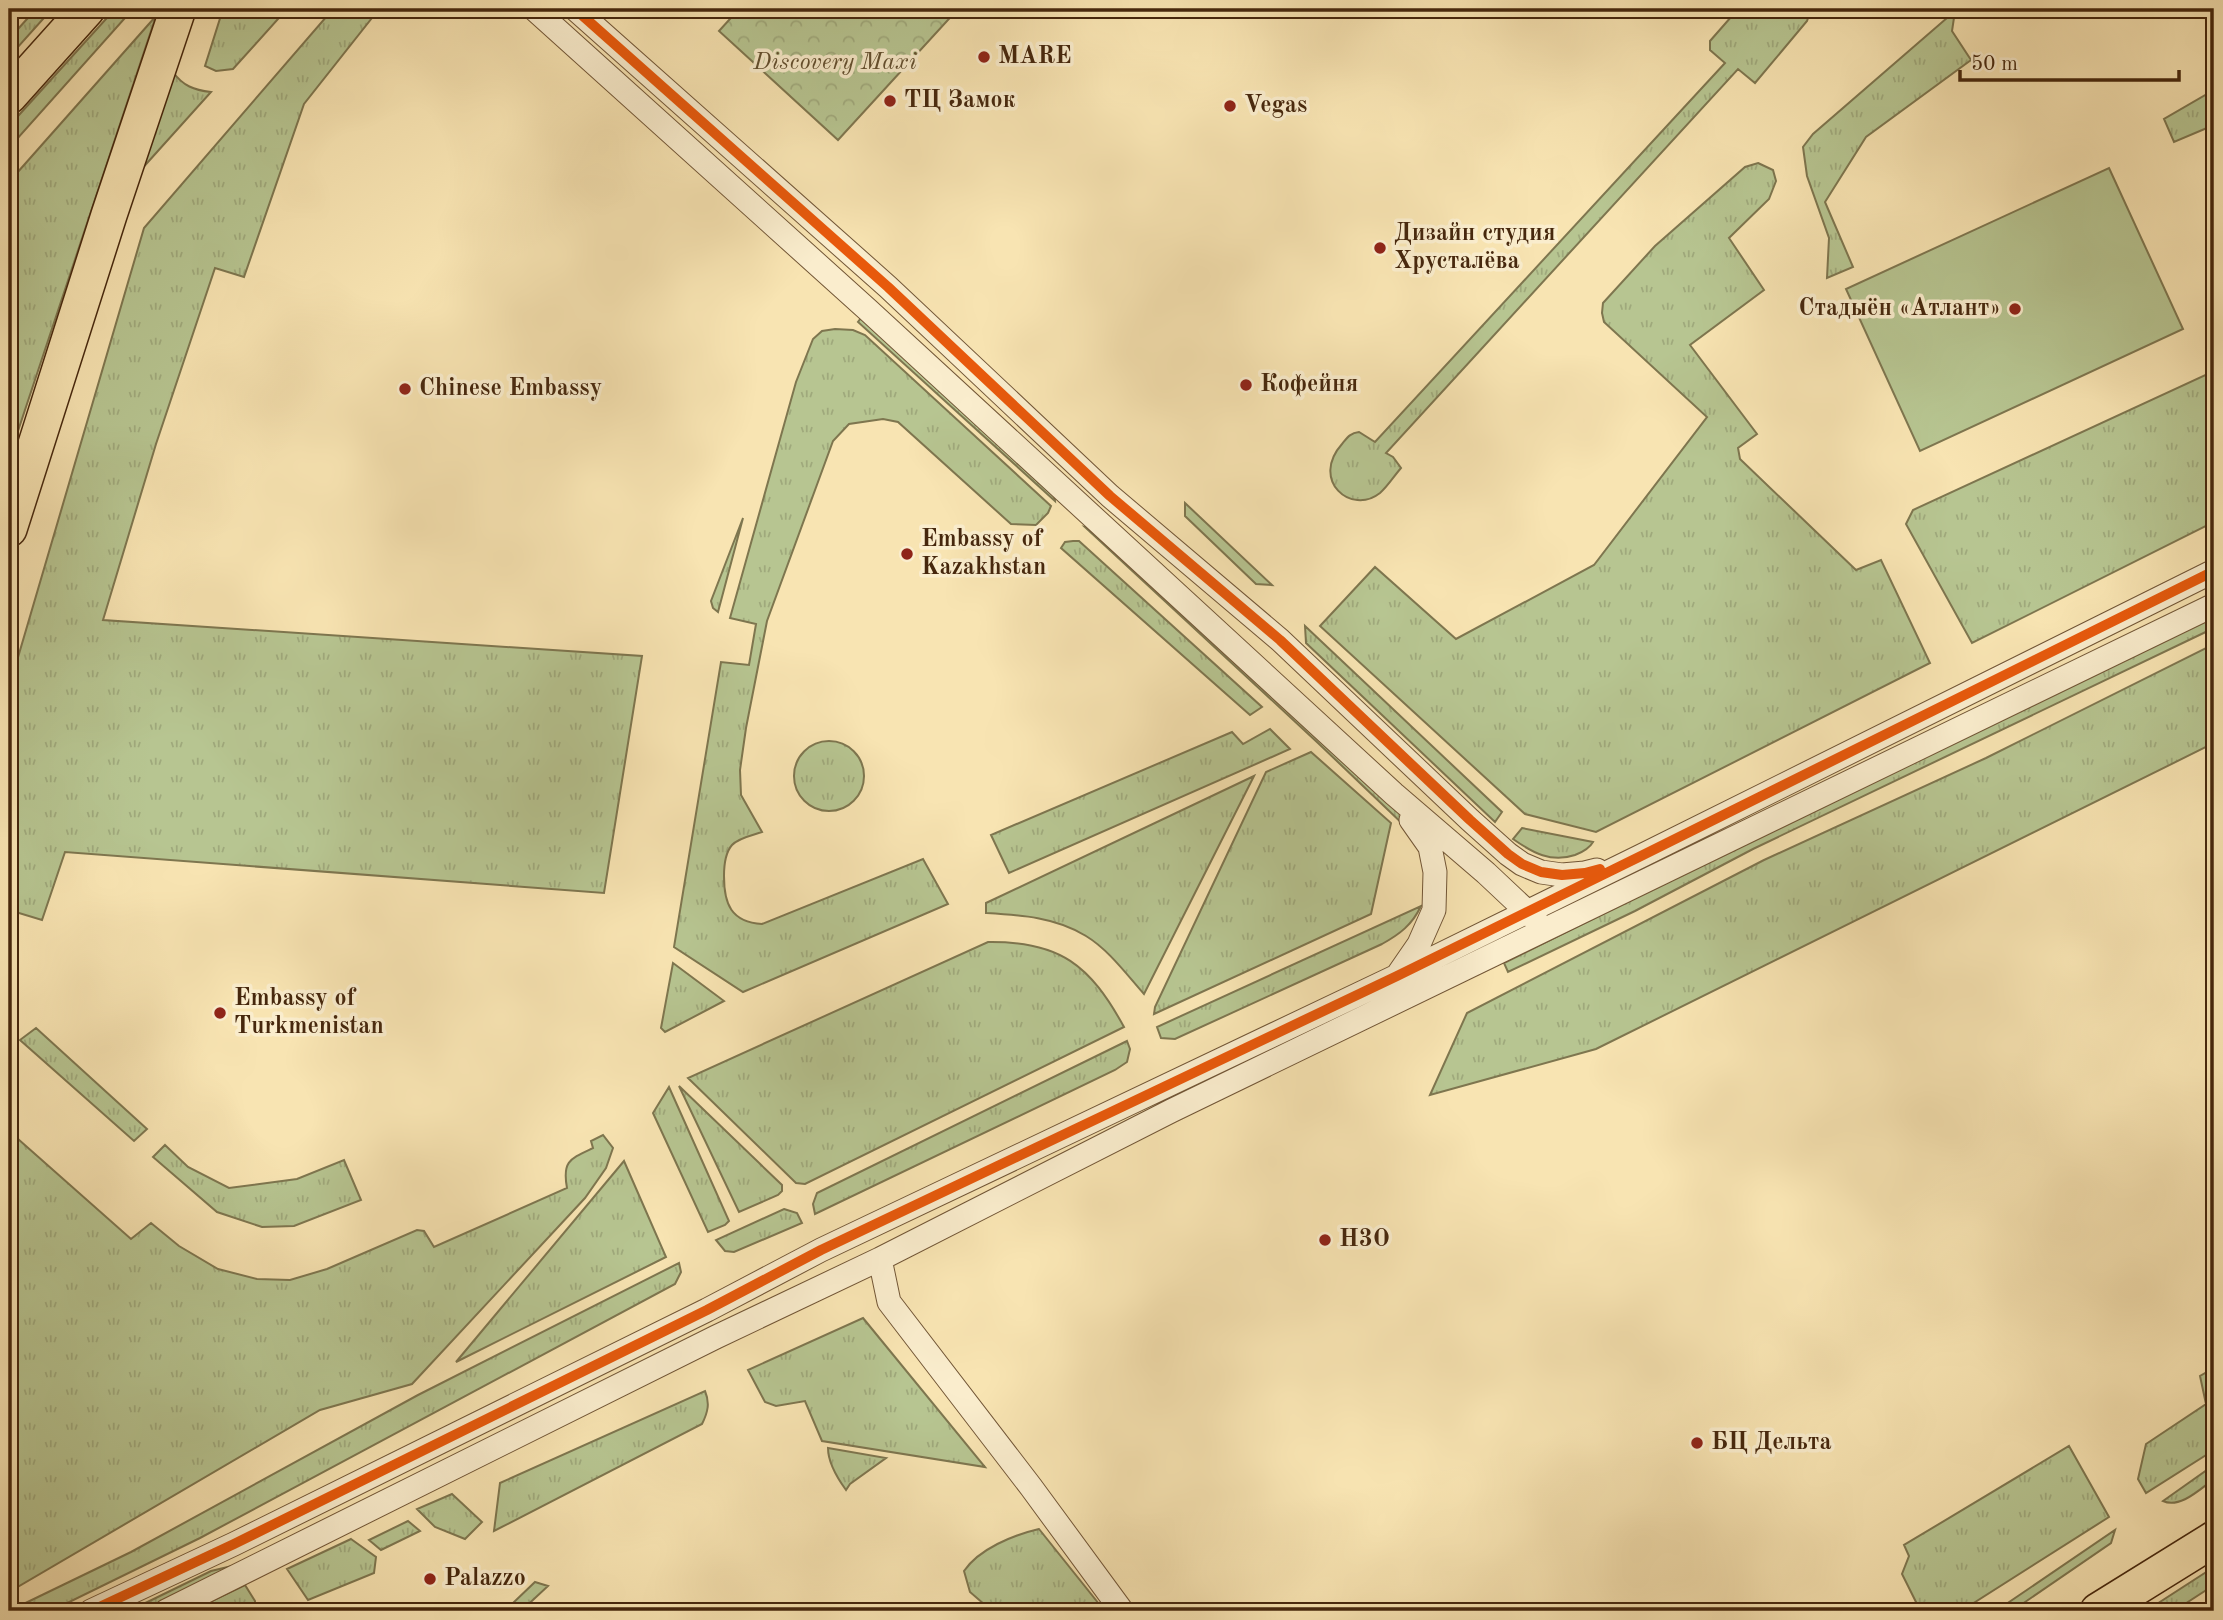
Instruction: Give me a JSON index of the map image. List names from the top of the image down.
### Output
{
  "parks": ["Discovery Maxi"],
  "places": [
    "MARE",
    "ТЦ Замок",
    "Vegas",
    "Дизайн студия Хрусталёва",
    "Стадыён «Атлант»",
    "Кофейня",
    "Chinese Embassy",
    "Embassy of Kazakhstan",
    "Embassy of Turkmenistan",
    "H3O",
    "БЦ Дельта",
    "Palazzo"
  ],
  "scale_bar": "50 m"
}
